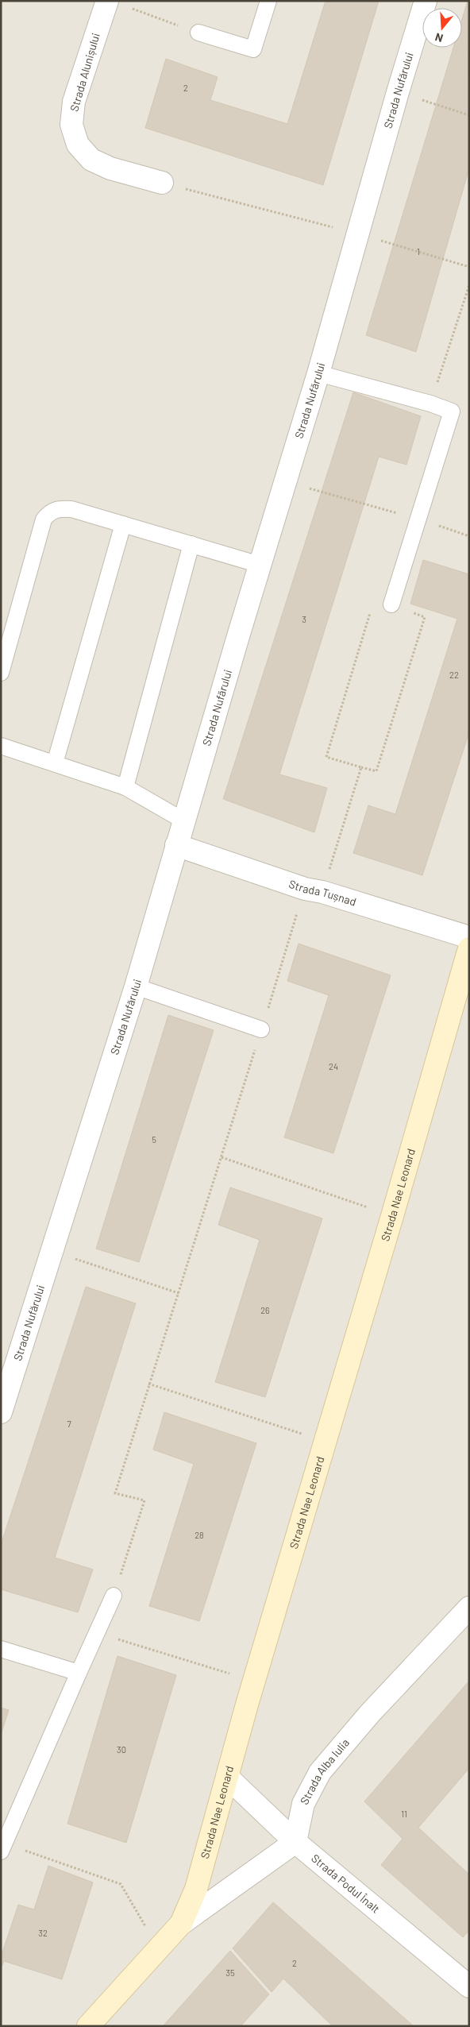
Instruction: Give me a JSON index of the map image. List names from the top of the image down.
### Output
{
  "streets": {
    "street": [
      "Strada Alunișului",
      "Strada Nufărului",
      "Strada Tușnad",
      "Strada Nae Leonard",
      "Strada Alba Iulia",
      "Strada Podul Înalt"
    ]
  },
  "crossings": [
    ["Strada Nufărului", "Strada Tușnad"],
    ["Strada Nae Leonard", "Strada Podul Înalt"],
    ["Strada Alba Iulia", "Strada Podul Înalt"]
  ],
  "house_numbers": [
    "2",
    "1",
    "3",
    "22",
    "24",
    "5",
    "26",
    "7",
    "28",
    "30",
    "11",
    "32",
    "2",
    "35"
  ],
  "north": "bottom"
}
